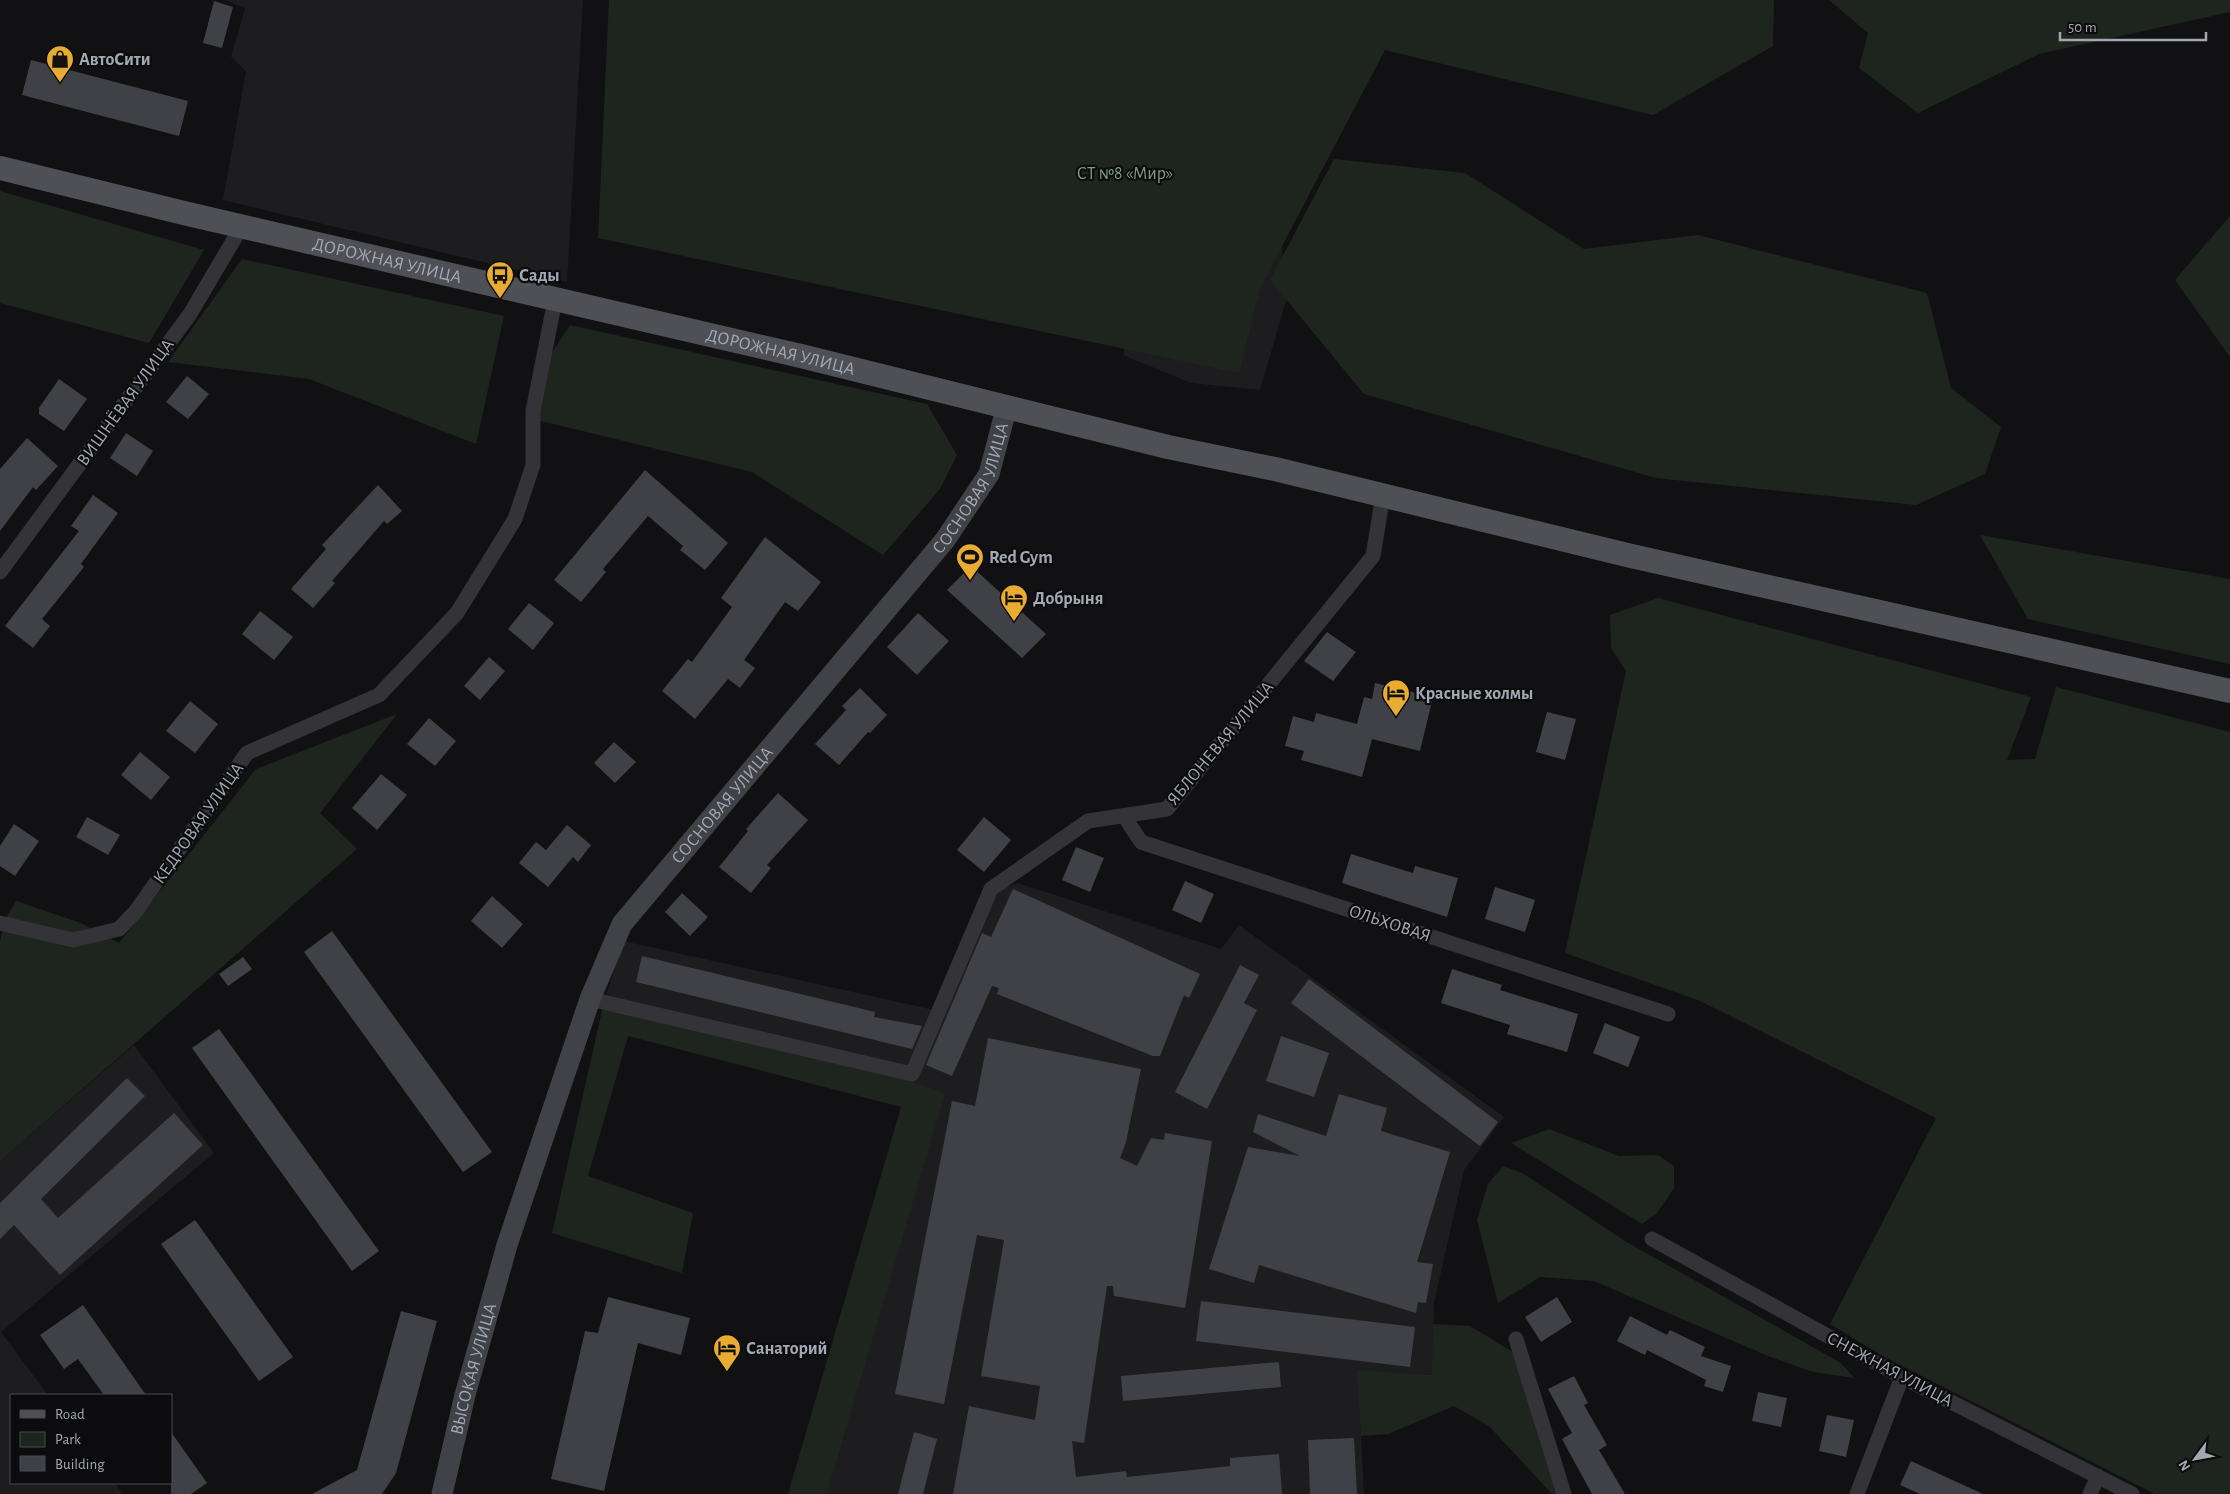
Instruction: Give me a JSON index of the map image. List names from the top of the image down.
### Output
{
  "streets": {
    "main road": ["ДОРОЖНАЯ УЛИЦА"],
    "street": [
      "ВИШНЁВАЯ УЛИЦА",
      "СОСНОВАЯ УЛИЦА",
      "ЯБЛОНЕВАЯ УЛИЦА",
      "КЕДРОВАЯ УЛИЦА",
      "ОЛЬХОВАЯ",
      "ВЫСОКАЯ УЛИЦА",
      "СНЕЖНАЯ УЛИЦА"
    ]
  },
  "crossings": [
    ["ДОРОЖНАЯ УЛИЦА", "ВИШНЁВАЯ УЛИЦА"],
    ["ДОРОЖНАЯ УЛИЦА", "СОСНОВАЯ УЛИЦА"],
    ["ДОРОЖНАЯ УЛИЦА", "ЯБЛОНЕВАЯ УЛИЦА"],
    ["ДОРОЖНАЯ УЛИЦА", "КЕДРОВАЯ УЛИЦА"],
    ["СОСНОВАЯ УЛИЦА", "ЯБЛОНЕВАЯ УЛИЦА"],
    ["СОСНОВАЯ УЛИЦА", "ВЫСОКАЯ УЛИЦА"],
    ["ЯБЛОНЕВАЯ УЛИЦА", "ОЛЬХОВАЯ"]
  ],
  "parks": ["СТ №8 «Мир»"],
  "places": {
    "shop": ["АвтоСити"],
    "bus stop": ["Сады"],
    "sports": ["Red Gym"],
    "hotel": ["Добрыня", "Красные холмы", "Санаторий"]
  },
  "legend": ["Road", "Park", "Building"],
  "scale_bar": "50 m",
  "north": "bottom left"
}
